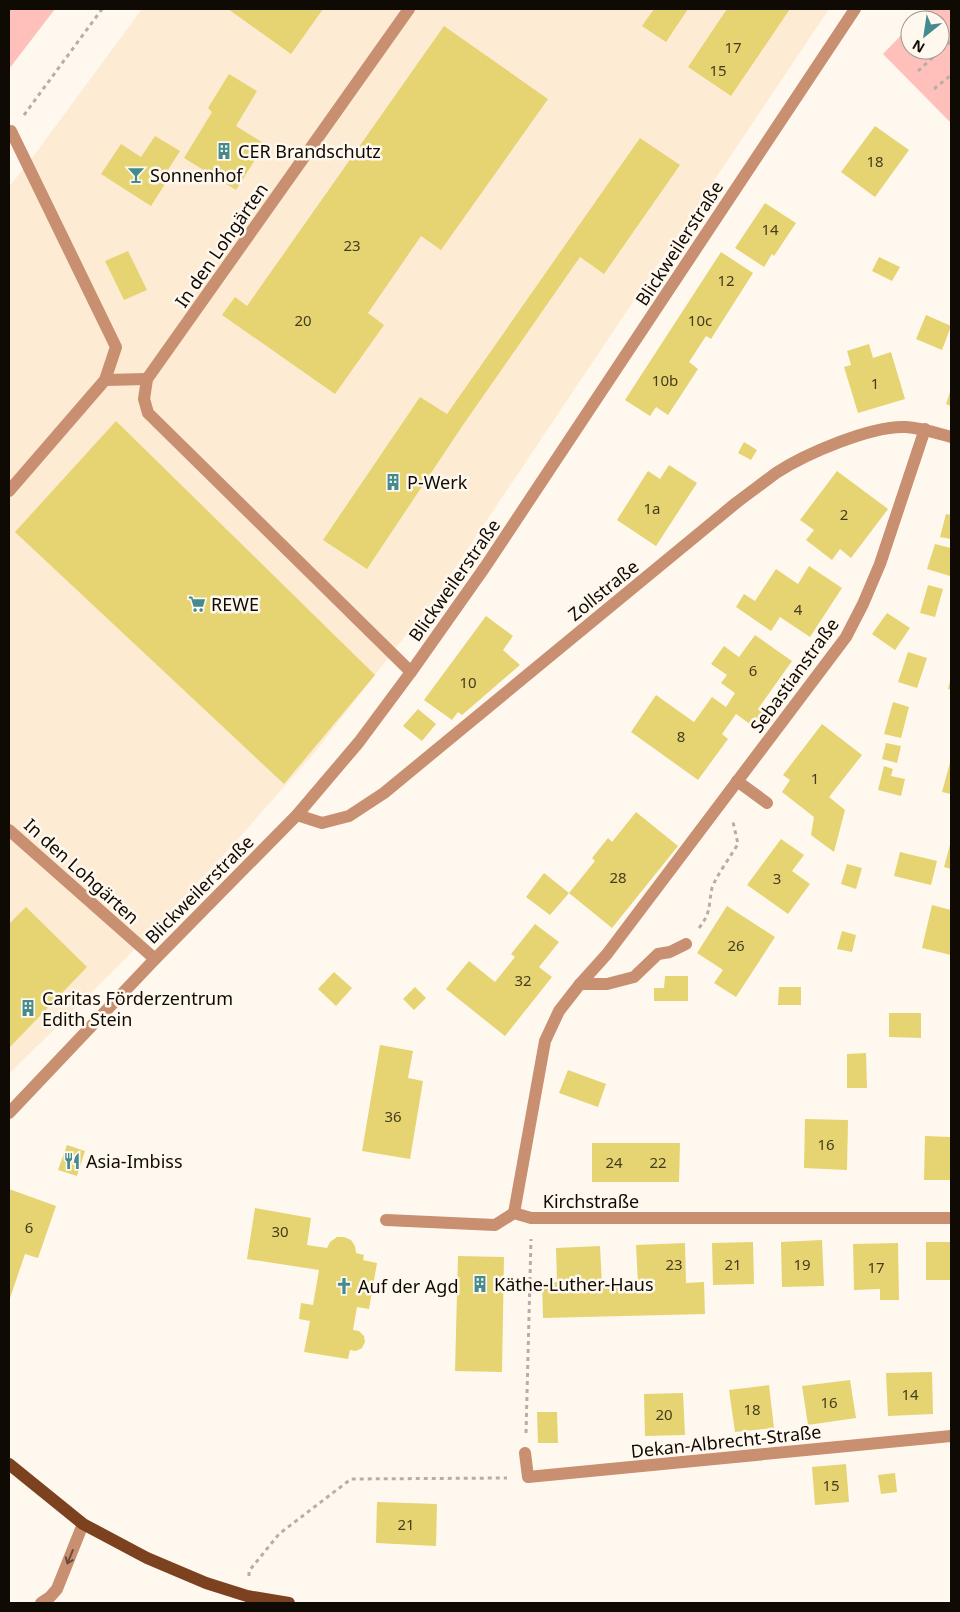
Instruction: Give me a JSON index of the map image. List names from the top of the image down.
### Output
{
  "streets": {
    "street": [
      "Blickweilerstraße",
      "In den Lohgärten",
      "Zollstraße",
      "Sebastianstraße",
      "Kirchstraße",
      "Dekan-Albrecht-Straße"
    ]
  },
  "crossings": [
    ["Blickweilerstraße", "In den Lohgärten"],
    ["Blickweilerstraße", "Zollstraße"],
    ["Zollstraße", "Sebastianstraße"],
    ["Sebastianstraße", "Kirchstraße"]
  ],
  "places": {
    "building": [
      "CER Brandschutz",
      "P-Werk",
      "Caritas Förderzentrum Edith Stein",
      "Käthe-Luther-Haus"
    ],
    "bar": ["Sonnenhof"],
    "supermarket": ["REWE"],
    "restaurant": ["Asia-Imbiss"],
    "church": ["Auf der Agd"]
  },
  "house_numbers": [
    "17",
    "15",
    "18",
    "14",
    "23",
    "12",
    "20",
    "10c",
    "10b",
    "1",
    "1a",
    "2",
    "4",
    "6",
    "10",
    "8",
    "1",
    "28",
    "3",
    "26",
    "32",
    "36",
    "16",
    "24",
    "22",
    "6",
    "30",
    "23",
    "21",
    "19",
    "17",
    "14",
    "16",
    "18",
    "20",
    "15",
    "21"
  ],
  "north": "bottom left"
}
